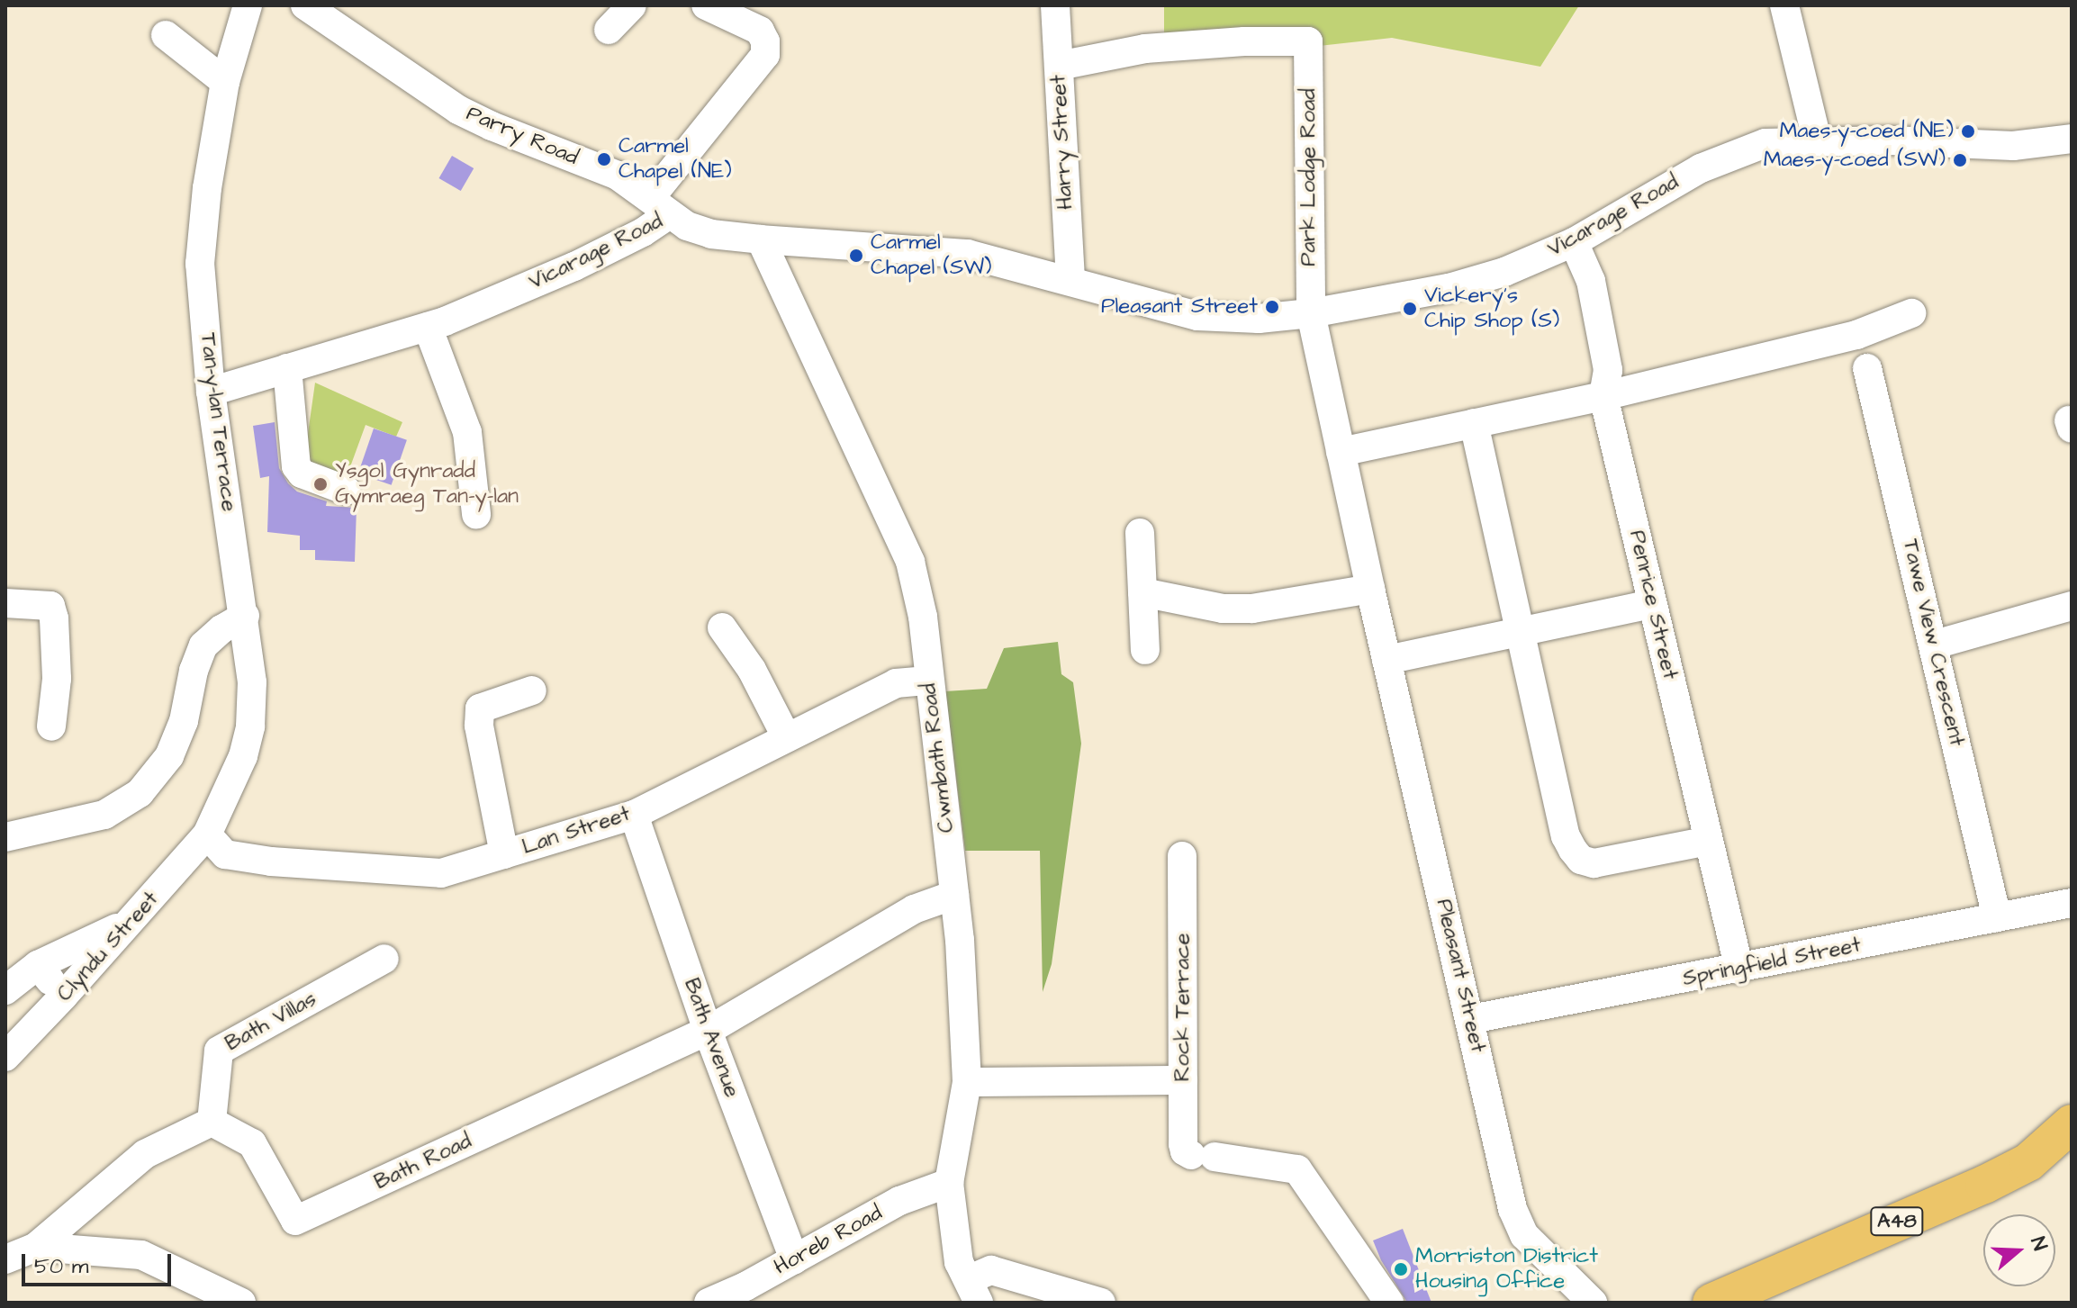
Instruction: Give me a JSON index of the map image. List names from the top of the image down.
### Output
{
  "streets": {
    "main road": ["A48"],
    "street": [
      "Parry Road",
      "Harry Street",
      "Park Lodge Road",
      "Vicarage Road",
      "Tan-y-lan Terrace",
      "Penrice Street",
      "Tawe View Crescent",
      "Cwmbath Road",
      "Lan Street",
      "Clyndu Street",
      "Springfield Street",
      "Pleasant Street",
      "Rock Terrace",
      "Bath Villas",
      "Bath Avenue",
      "Bath Road",
      "Horeb Road"
    ]
  },
  "crossings": [
    ["Parry Road", "Vicarage Road"],
    ["Harry Street", "Park Lodge Road"],
    ["Harry Street", "Vicarage Road"],
    ["Park Lodge Road", "Vicarage Road"],
    ["Vicarage Road", "Tan-y-lan Terrace"],
    ["Vicarage Road", "Penrice Street"],
    ["Vicarage Road", "Cwmbath Road"],
    ["Tan-y-lan Terrace", "Lan Street"],
    ["Tan-y-lan Terrace", "Clyndu Street"],
    ["Penrice Street", "Springfield Street"],
    ["Tawe View Crescent", "Springfield Street"],
    ["Cwmbath Road", "Lan Street"],
    ["Cwmbath Road", "Bath Road"],
    ["Cwmbath Road", "Horeb Road"],
    ["Lan Street", "Clyndu Street"],
    ["Lan Street", "Bath Avenue"],
    ["Springfield Street", "Pleasant Street"],
    ["Bath Villas", "Bath Road"],
    ["Bath Avenue", "Bath Road"],
    ["Bath Avenue", "Horeb Road"]
  ],
  "places": [
    "Maes-y-coed (NE)",
    "Carmel Chapel (NE)",
    "Maes-y-coed (SW)",
    "Carmel Chapel (SW)",
    "Pleasant Street",
    "Vickery's Chip Shop (S)",
    "Ysgol Gynradd Gymraeg Tan-y-lan",
    "Morriston District Housing Office"
  ],
  "scale_bar": "50 m",
  "north": "right"
}
